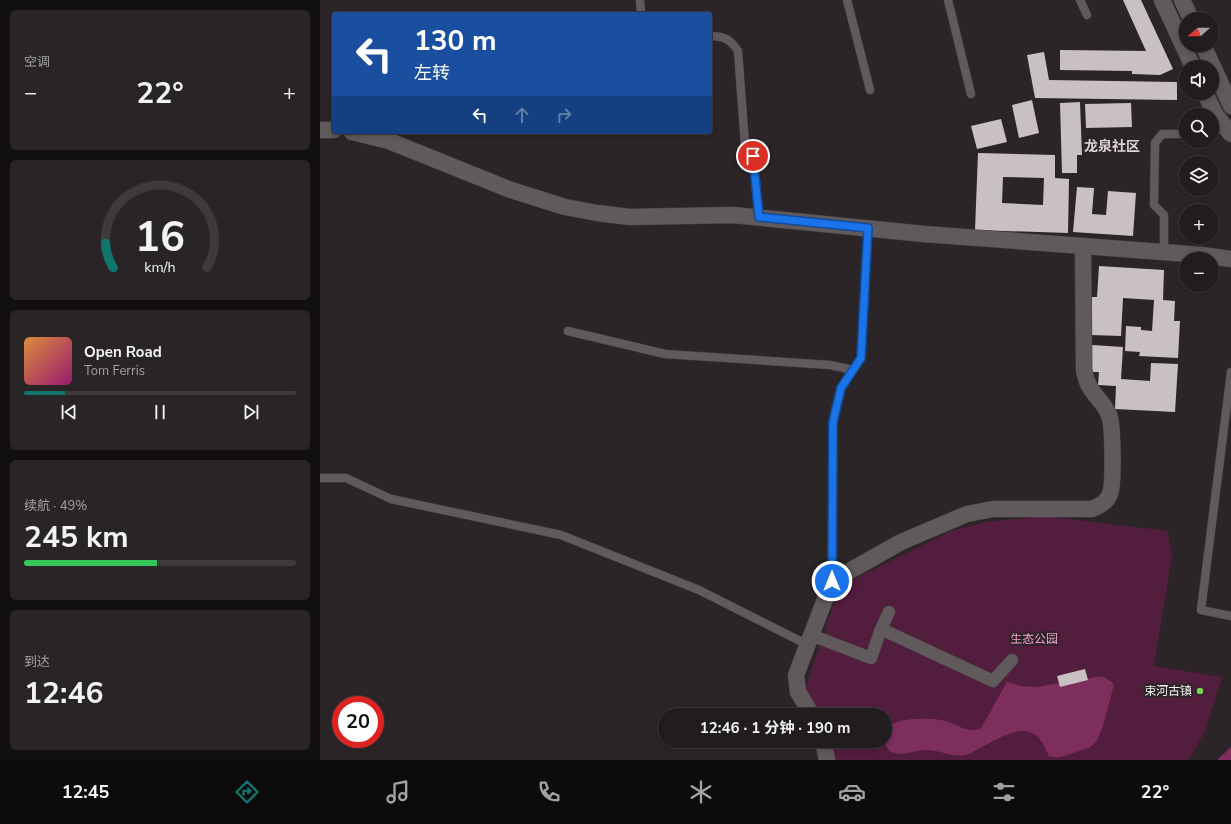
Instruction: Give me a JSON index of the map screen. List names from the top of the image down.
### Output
{
  "districts": ["龙泉社区"],
  "parks": ["生态公园"],
  "places": ["束河古镇"],
  "north": "left",
  "page": {
    "tile": [
      "空调",
      ["续航 · 49%", "245 km"],
      ["到达", "12:46"]
    ],
    "map_buttons": ["+", "−"],
    "turn": ["130 m", "左转"],
    "heat": ["−", "22°", "+"],
    "song": ["Open Road", "Tom Ferris"],
    "limit": "20",
    "trip": "12:46 · 1 分钟 · 190 m",
    "tabs": ["12:45", "22°"],
    "gauge": ["16", "km/h"]
  }
}
